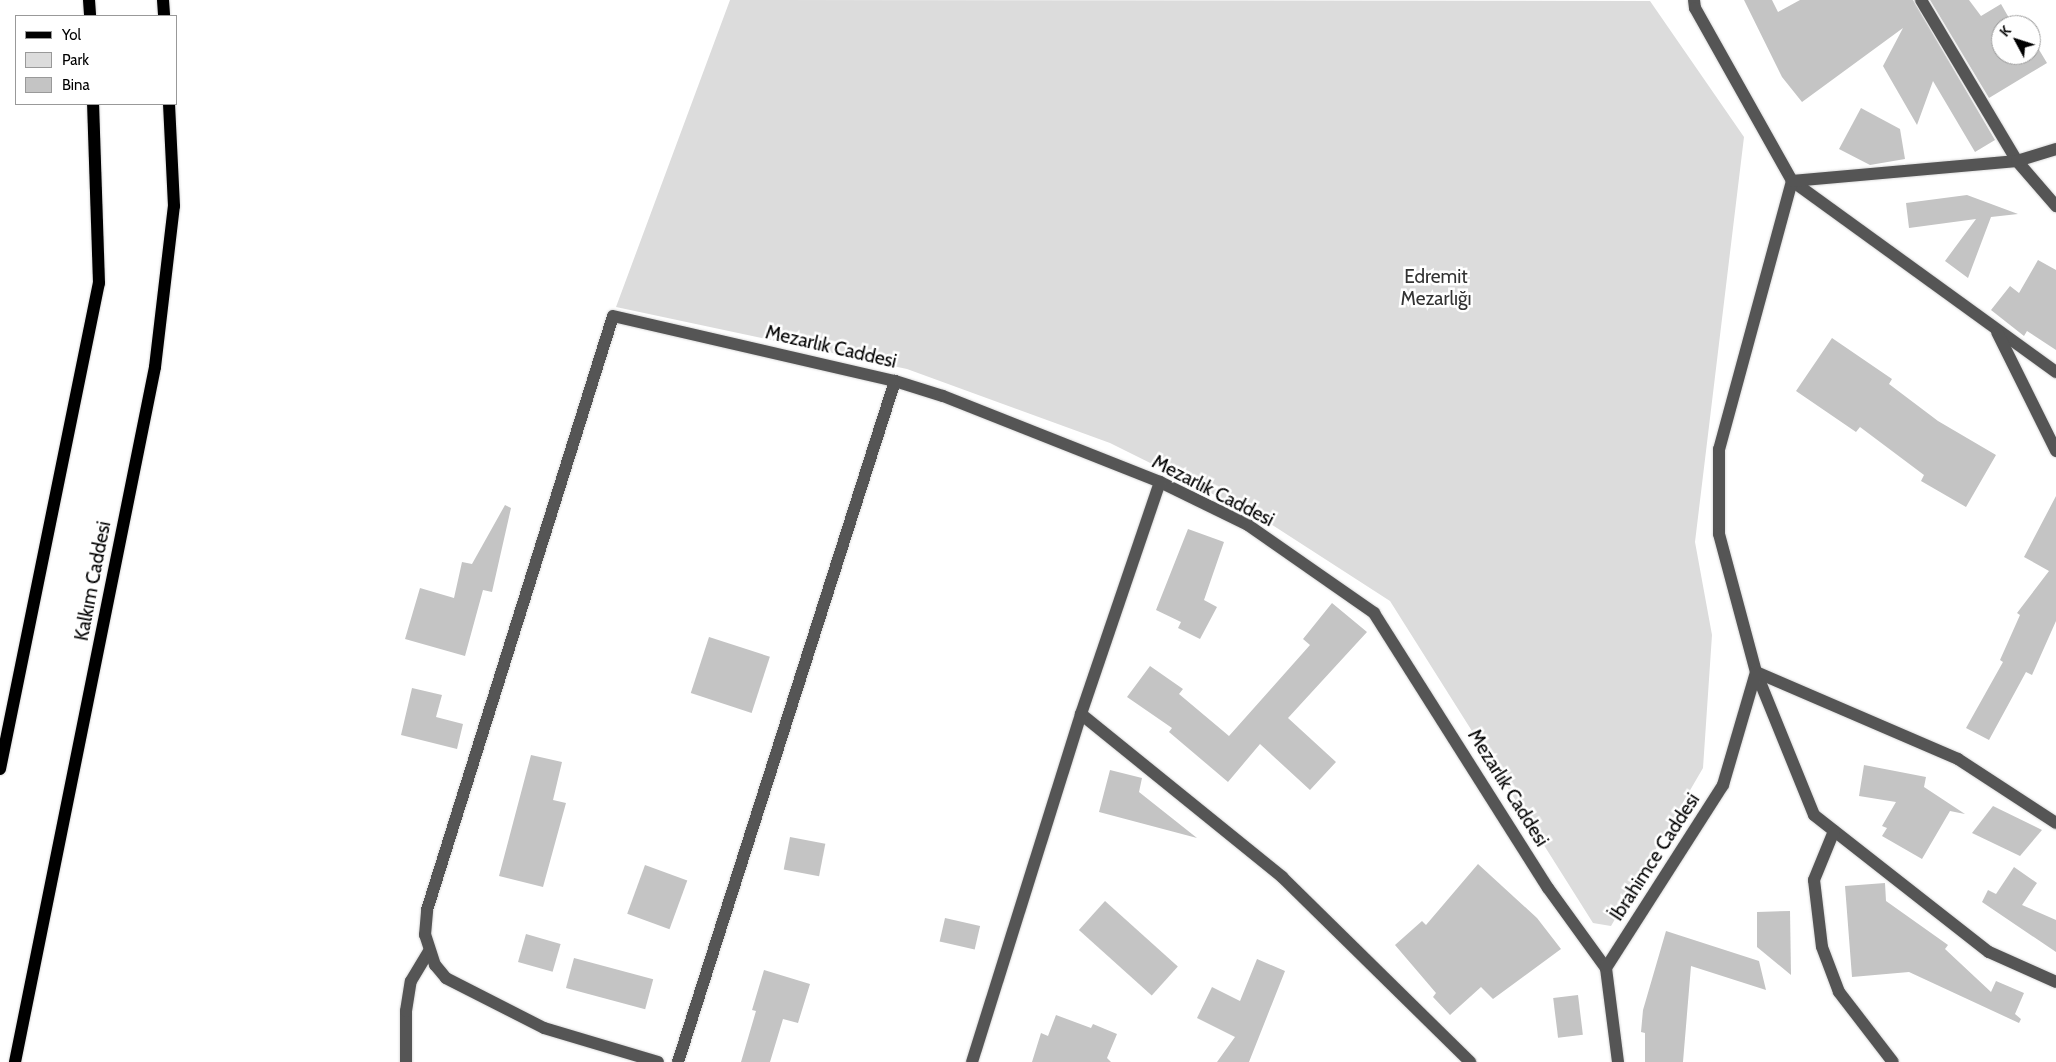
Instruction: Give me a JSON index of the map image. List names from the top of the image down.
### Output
{
  "streets": {
    "main road": ["Kalkım Caddesi"],
    "street": ["Mezarlık Caddesi", "İbrahimce Caddesi"]
  },
  "crossings": [
    ["Mezarlık Caddesi", "İbrahimce Caddesi"]
  ],
  "parks": ["Edremit Mezarlığı"],
  "legend": ["Yol", "Park", "Bina"],
  "north": "top left"
}
